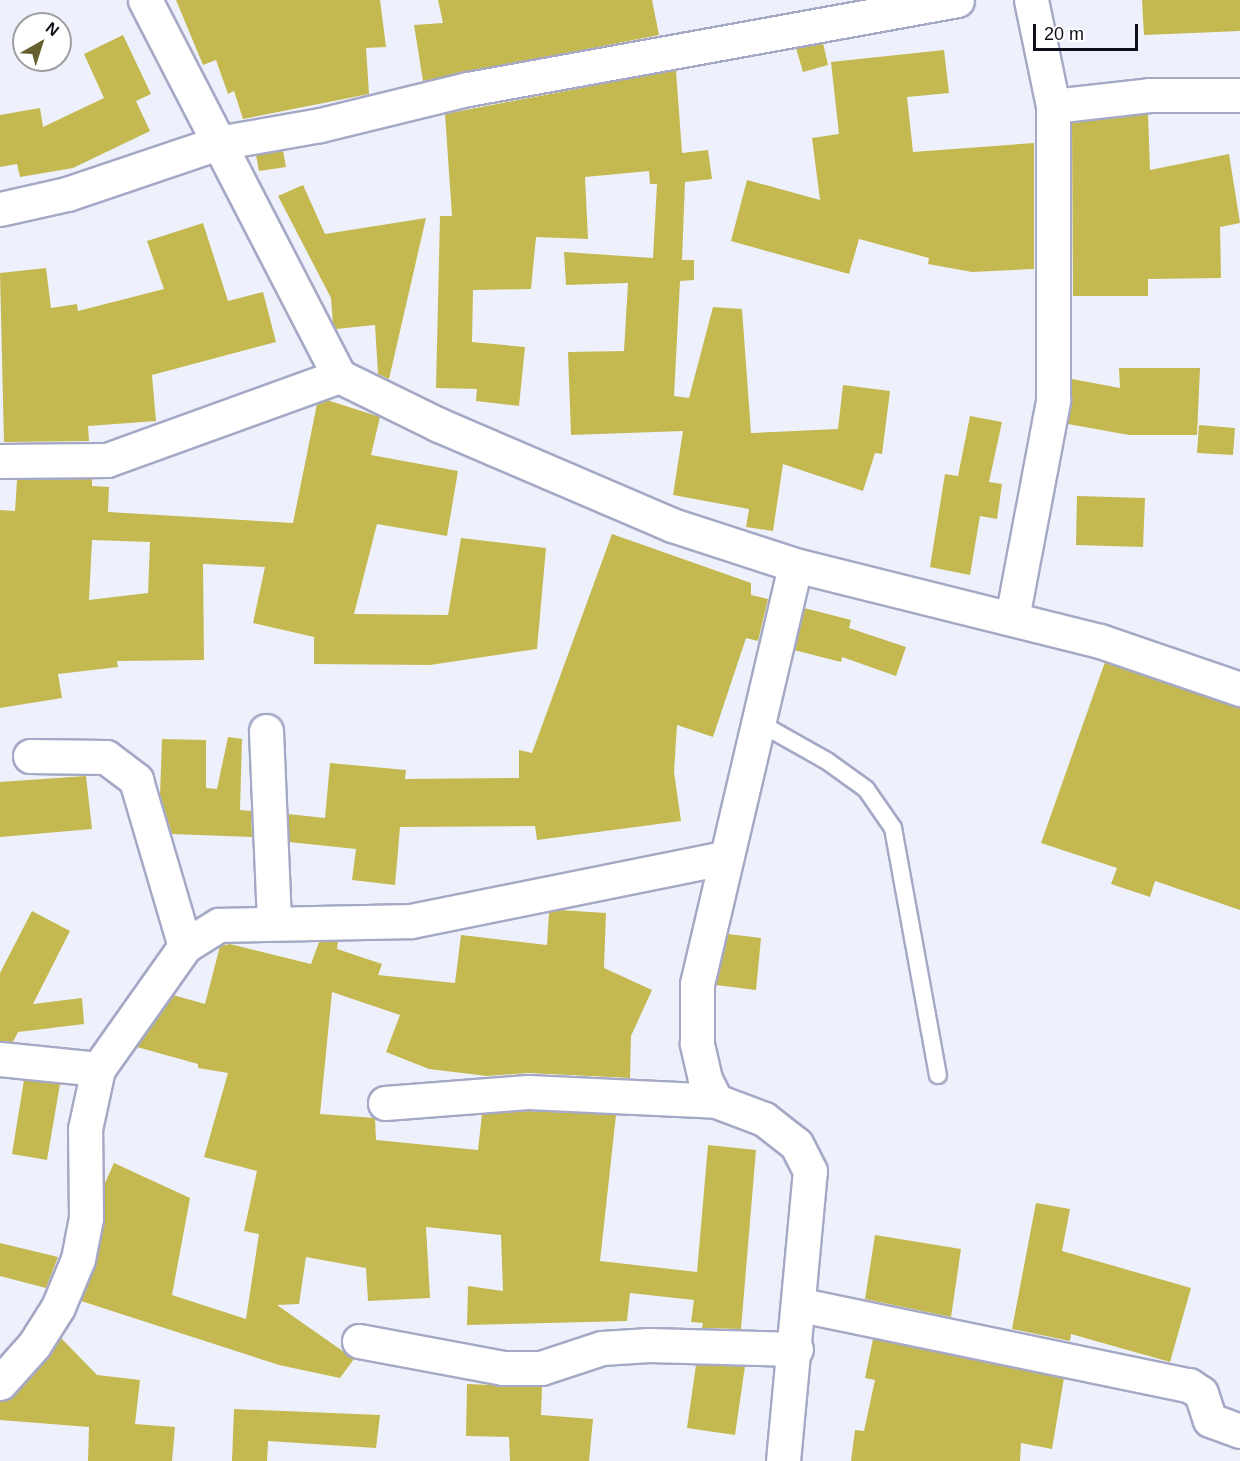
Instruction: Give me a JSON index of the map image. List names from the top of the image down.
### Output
{
  "scale_bar": "20 m",
  "north": "top right"
}
